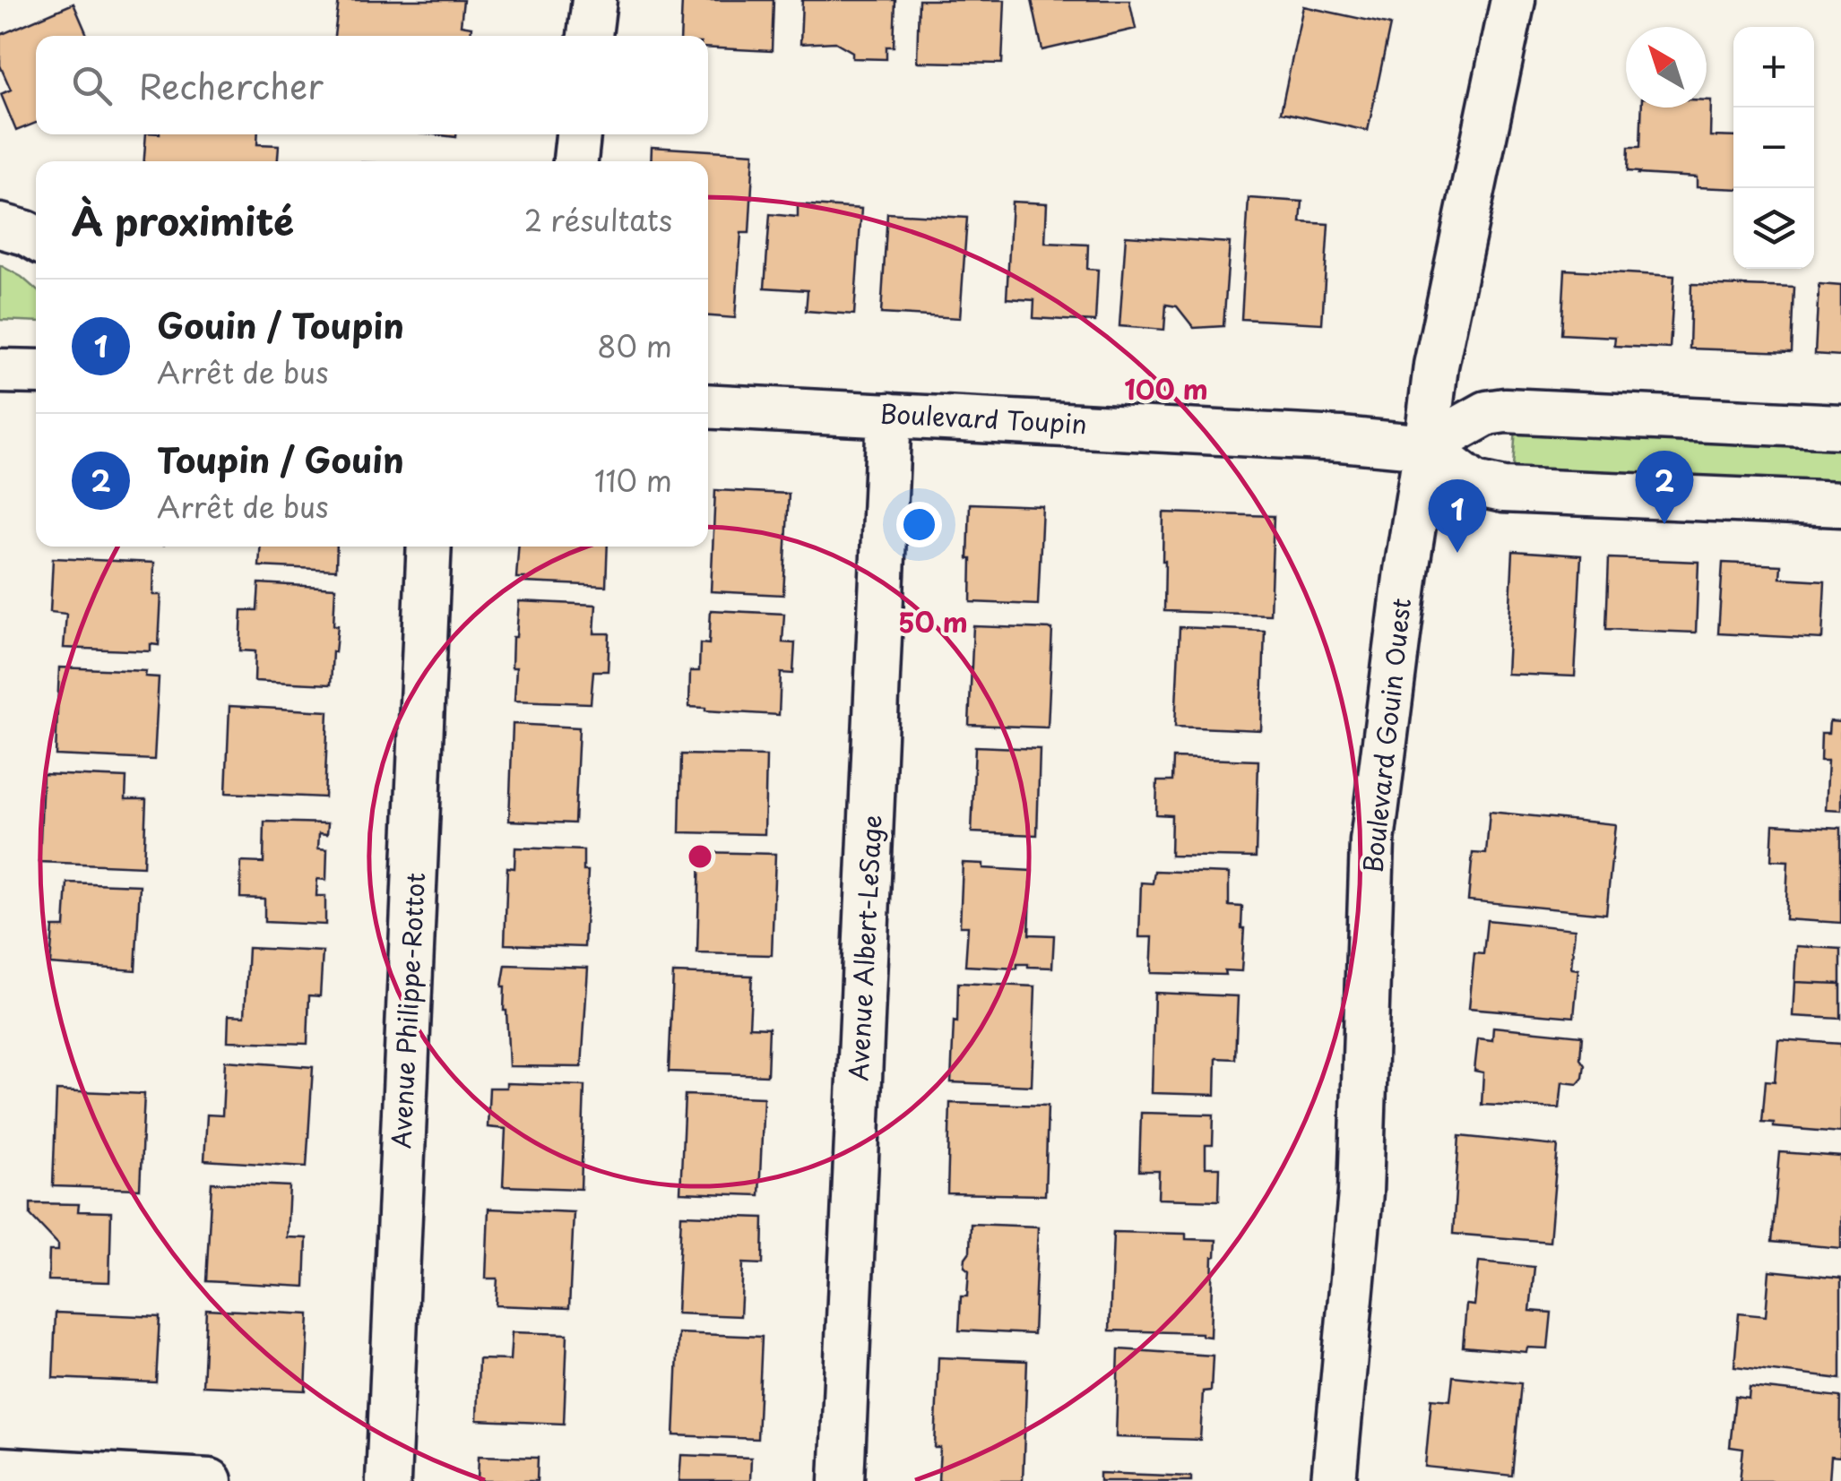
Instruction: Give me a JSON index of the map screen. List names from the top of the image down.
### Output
{
  "streets": {
    "street": [
      "Boulevard Toupin",
      "Boulevard Gouin Ouest",
      "Avenue Albert-LeSage",
      "Avenue Philippe-Rottot"
    ]
  },
  "crossings": [
    ["Boulevard Toupin", "Boulevard Gouin Ouest"],
    ["Boulevard Toupin", "Avenue Albert-LeSage"]
  ],
  "north": "top left",
  "page": {
    "map_buttons": ["+", "−"],
    "search": "Rechercher",
    "heading": ["À proximité", "2 résultats"],
    "list": [
      {
        "mark": "1",
        "name": "Gouin / Toupin",
        "note": "Arrêt de bus",
        "value": "80 m"
      },
      {
        "mark": "2",
        "name": "Toupin / Gouin",
        "note": "Arrêt de bus",
        "value": "110 m"
      }
    ],
    "pins": ["2", "1"]
  },
  "rings": ["100 m", "50 m"]
}
